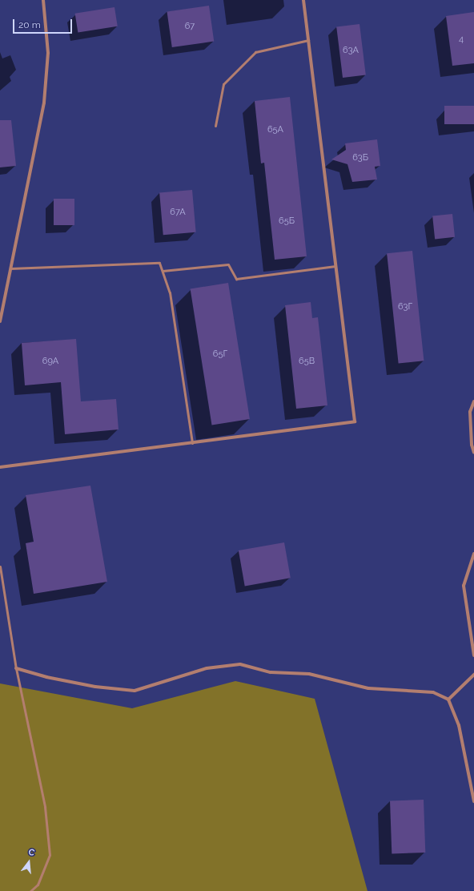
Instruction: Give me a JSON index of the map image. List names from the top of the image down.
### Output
{
  "house_numbers": [
    "67",
    "4",
    "63А",
    "65А",
    "63Б",
    "67А",
    "65Б",
    "63Г",
    "65Г",
    "69А",
    "65В"
  ],
  "scale_bar": "20 m",
  "north": "top"
}
